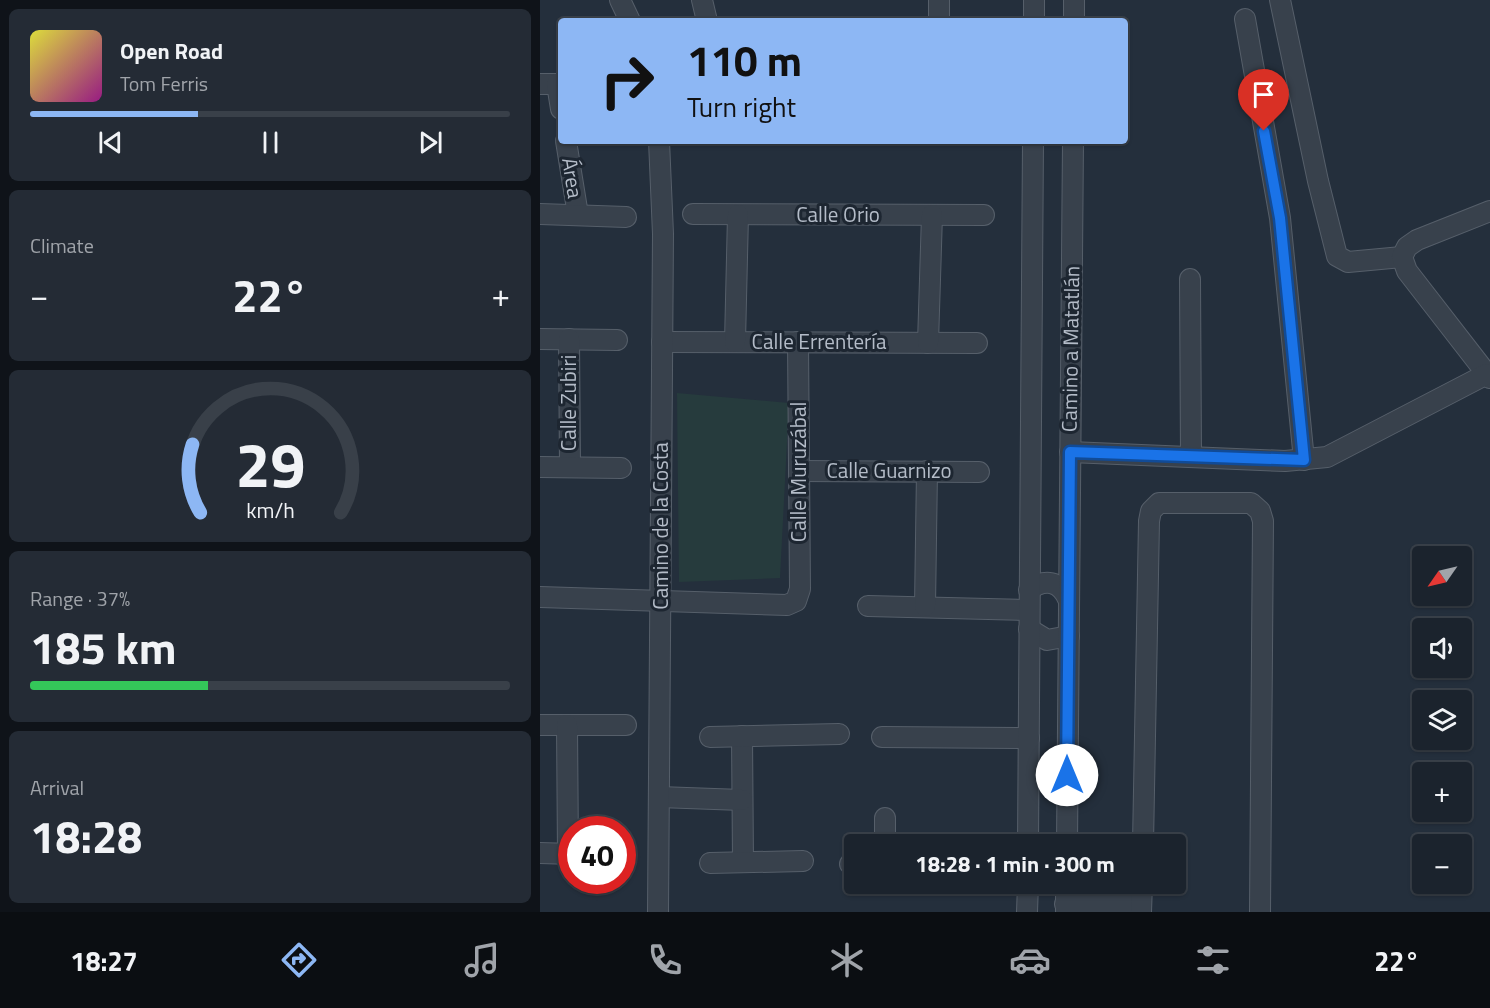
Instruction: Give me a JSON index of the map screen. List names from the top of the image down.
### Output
{
  "streets": {
    "street": [
      "Área",
      "Calle Orio",
      "Calle Errentería",
      "Camino a Matatlán",
      "Calle Zubiri",
      "Calle Guarnizo",
      "Calle Muruzábal",
      "Camino de la Costa"
    ]
  },
  "crossings": [
    ["Calle Errentería", "Calle Muruzábal"],
    ["Calle Errentería", "Camino de la Costa"],
    ["Calle Guarnizo", "Calle Muruzábal"],
    ["Calle Muruzábal", "Camino de la Costa"]
  ],
  "north": "bottom left",
  "page": {
    "turn": ["110 m", "Turn right"],
    "song": ["Open Road", "Tom Ferris"],
    "tile": [
      "Climate",
      ["Range · 37%", "185 km"],
      ["Arrival", "18:28"]
    ],
    "heat": ["−", "22°", "+"],
    "map_buttons": ["+", "−"],
    "limit": "40",
    "trip": "18:28 · 1 min · 300 m",
    "tabs": ["18:27", "22°"],
    "gauge": ["29", "km/h"]
  }
}
